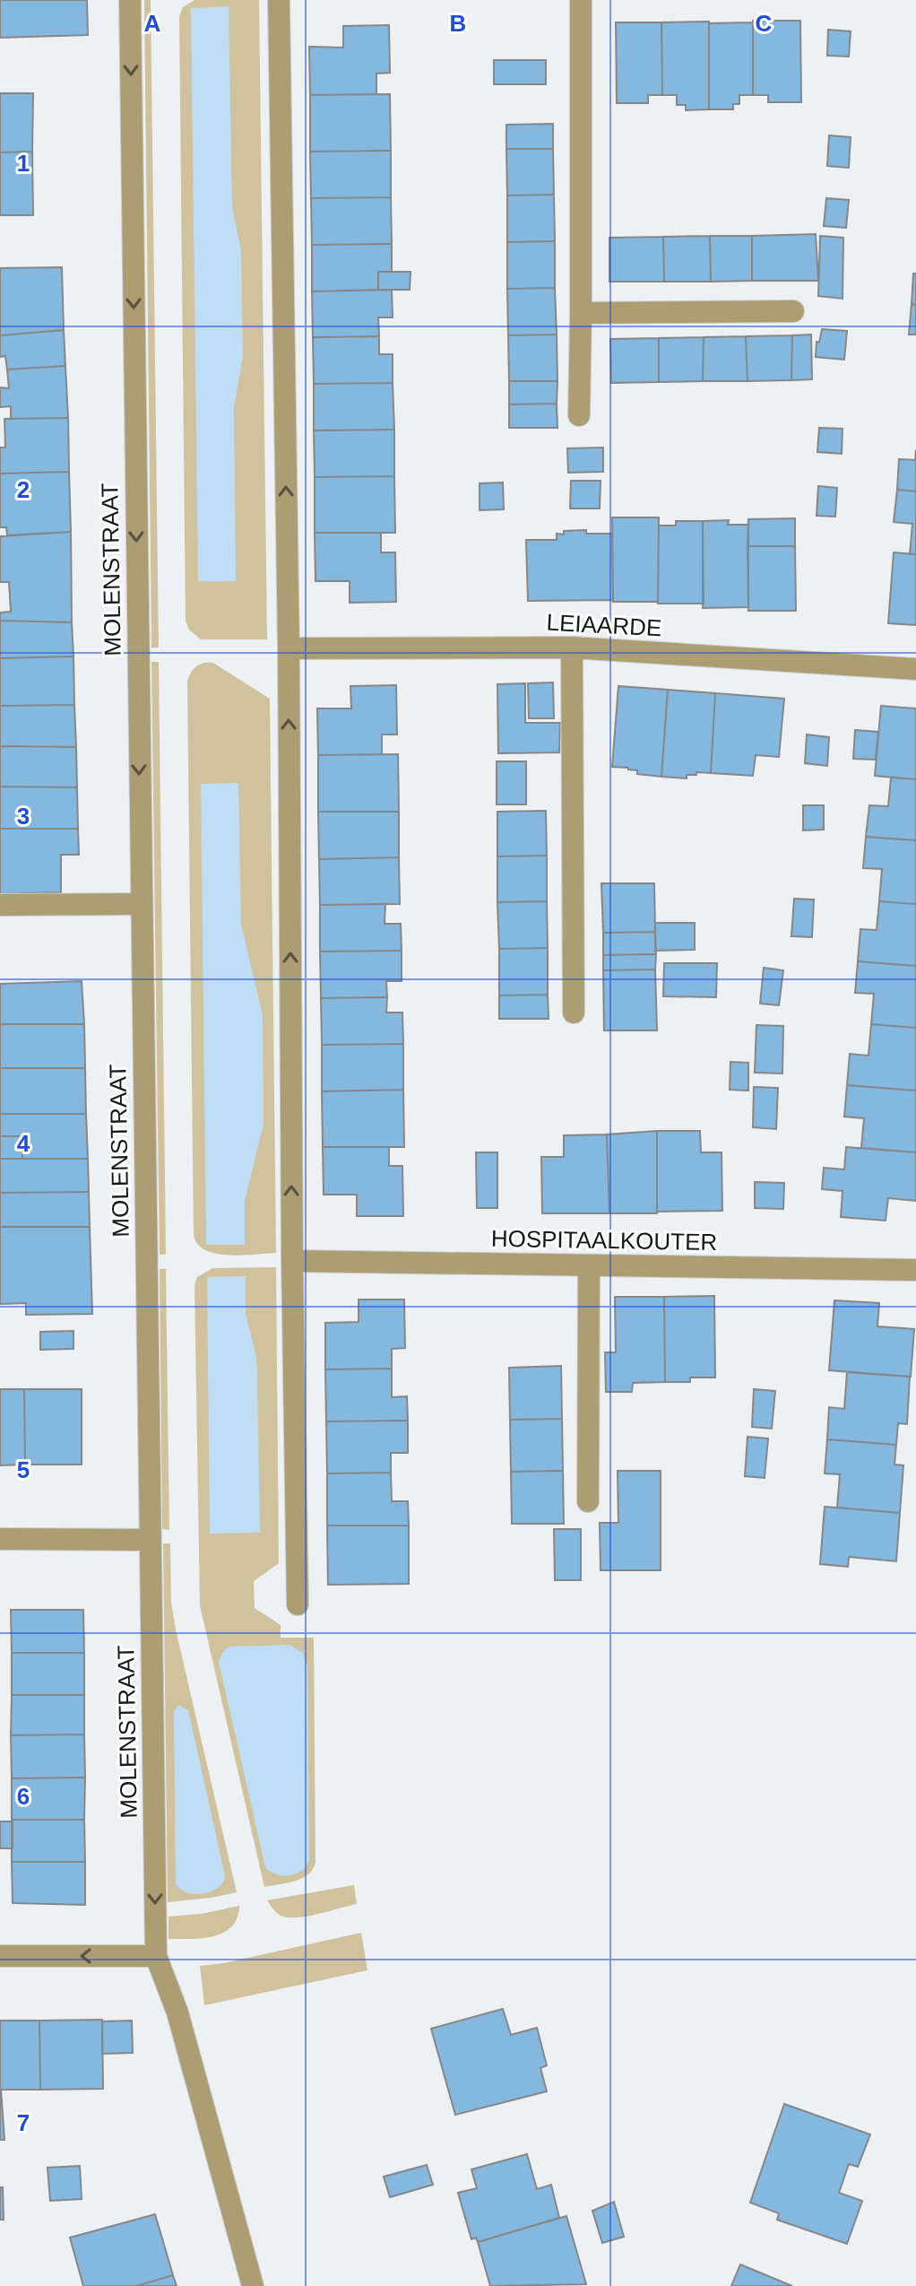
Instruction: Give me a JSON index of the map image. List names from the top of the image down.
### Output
{
  "streets": {
    "street": ["MOLENSTRAAT", "LEIAARDE", "HOSPITAALKOUTER"]
  },
  "grid": {
    "columns": ["A", "B", "C"],
    "rows": [
      "1",
      "2",
      "3",
      "4",
      "5",
      "6",
      "7"
    ]
  }
}
